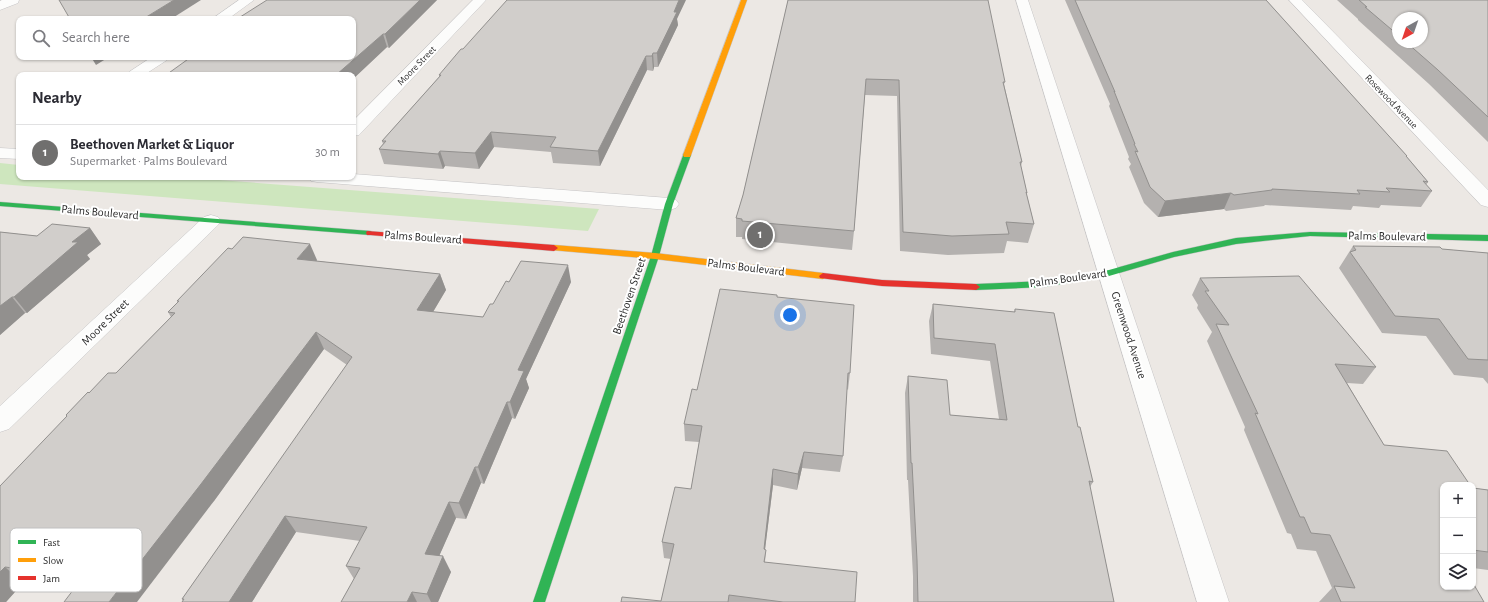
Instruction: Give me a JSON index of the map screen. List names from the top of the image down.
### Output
{
  "streets": {
    "street": [
      "Moore Street",
      "Rosewood Avenue",
      "Palms Boulevard",
      "Beethoven Street",
      "Greenwood Avenue"
    ]
  },
  "crossings": [
    ["Moore Street", "Palms Boulevard"],
    ["Palms Boulevard", "Beethoven Street"],
    ["Palms Boulevard", "Greenwood Avenue"]
  ],
  "legend": ["Fast", "Slow", "Jam"],
  "north": "bottom left",
  "page": {
    "search": "Search here",
    "heading": "Nearby",
    "list": [
      {
        "mark": "1",
        "name": "Beethoven Market & Liquor",
        "note": "Supermarket · Palms Boulevard",
        "value": "30 m"
      }
    ],
    "pins": "1",
    "map_buttons": ["+", "−"]
  }
}
